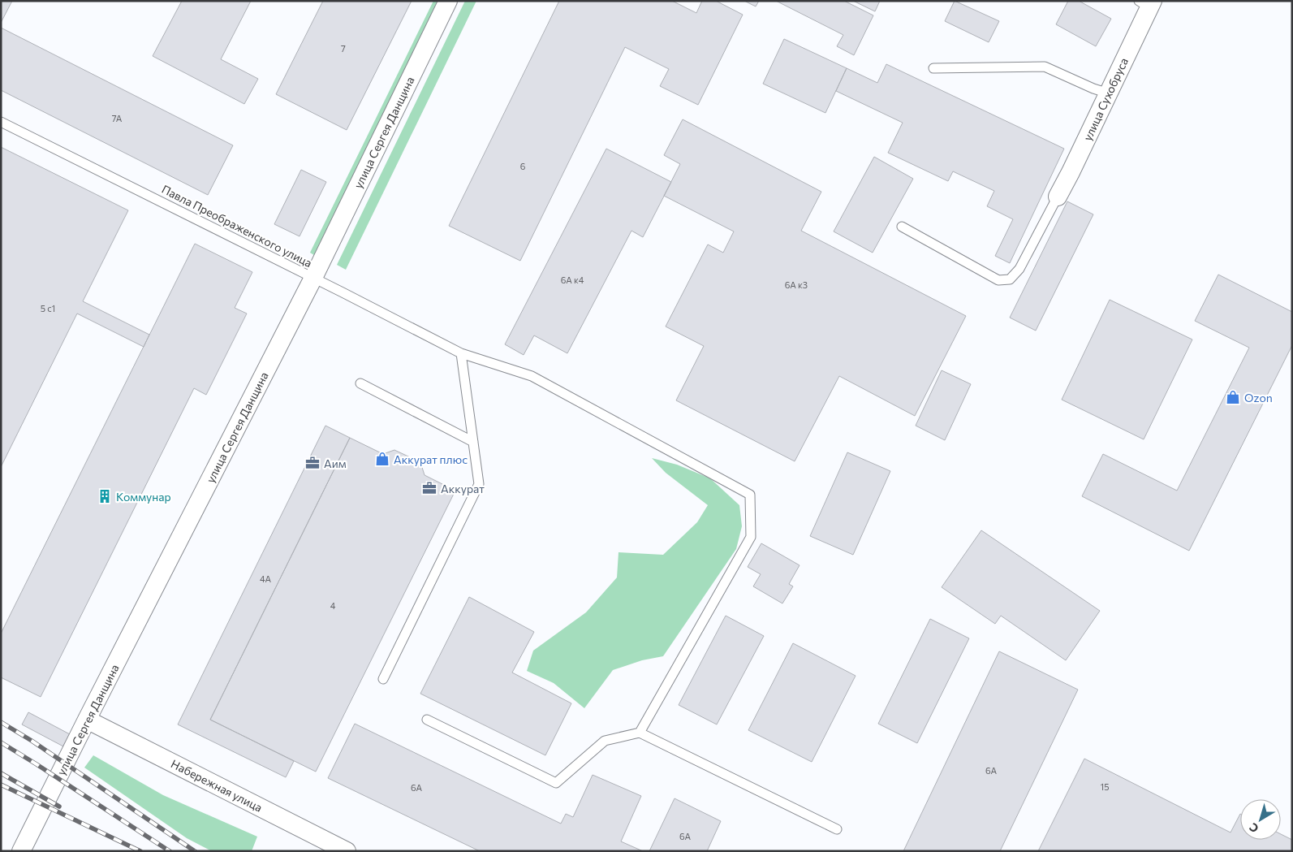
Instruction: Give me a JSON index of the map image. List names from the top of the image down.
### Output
{
  "streets": {
    "street": ["улица Сухобруса", "улица Сергея Данщина", "Набережная улица"],
    "lane": ["Павла Преображенского улица"]
  },
  "crossings": [
    ["улица Сергея Данщина", "Павла Преображенского улица"],
    ["улица Сергея Данщина", "Набережная улица"]
  ],
  "places": {
    "shop": ["Ozon", "Аккурат плюс"],
    "office": ["Аим", "Аккурат"],
    "building": ["Коммунар"]
  },
  "house_numbers": [
    "7",
    "7А",
    "6",
    "6А к4",
    "6А к3",
    "5 с1",
    "4А",
    "4",
    "6А",
    "15",
    "6А",
    "6А"
  ],
  "north": "bottom left"
}
